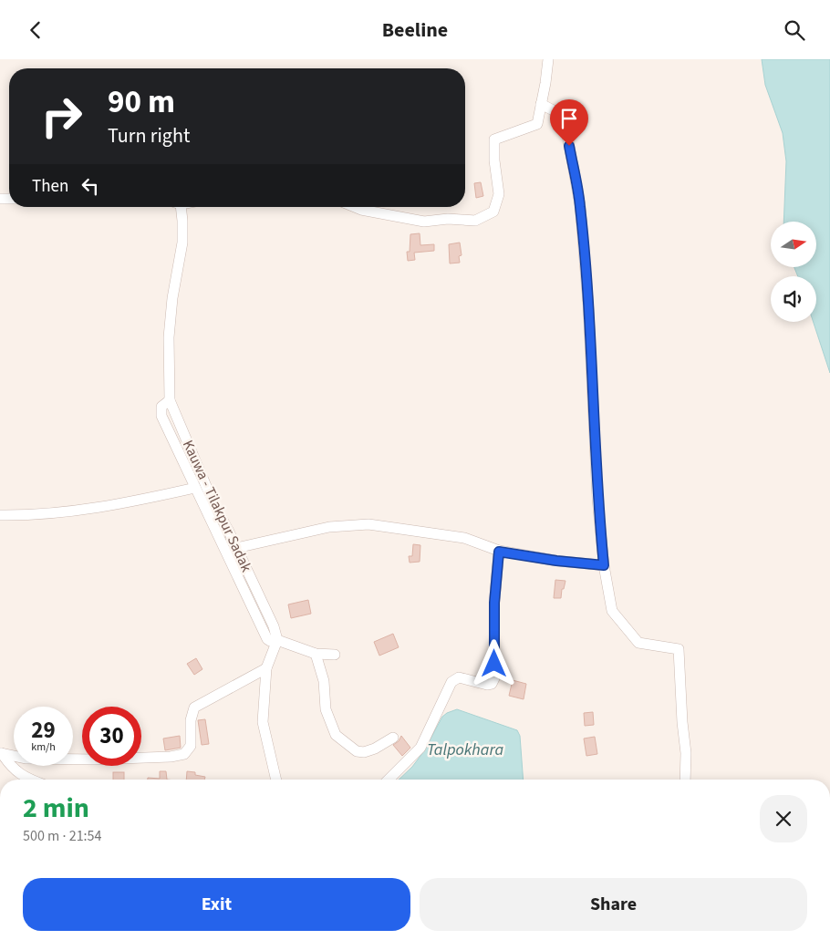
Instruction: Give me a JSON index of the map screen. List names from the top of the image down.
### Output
{
  "streets": {
    "street": ["Kauwa - Tilakpur Sadak"]
  },
  "water": ["Talpokhara"],
  "north": "right",
  "page": {
    "header": "Beeline",
    "turn": ["90 m", "Turn right"],
    "then": "Then",
    "speed": "29 km/h",
    "limit": "30",
    "heading": ["2 min", "500 m · 21:54"],
    "buttons": ["Exit", "Share"]
  }
}
